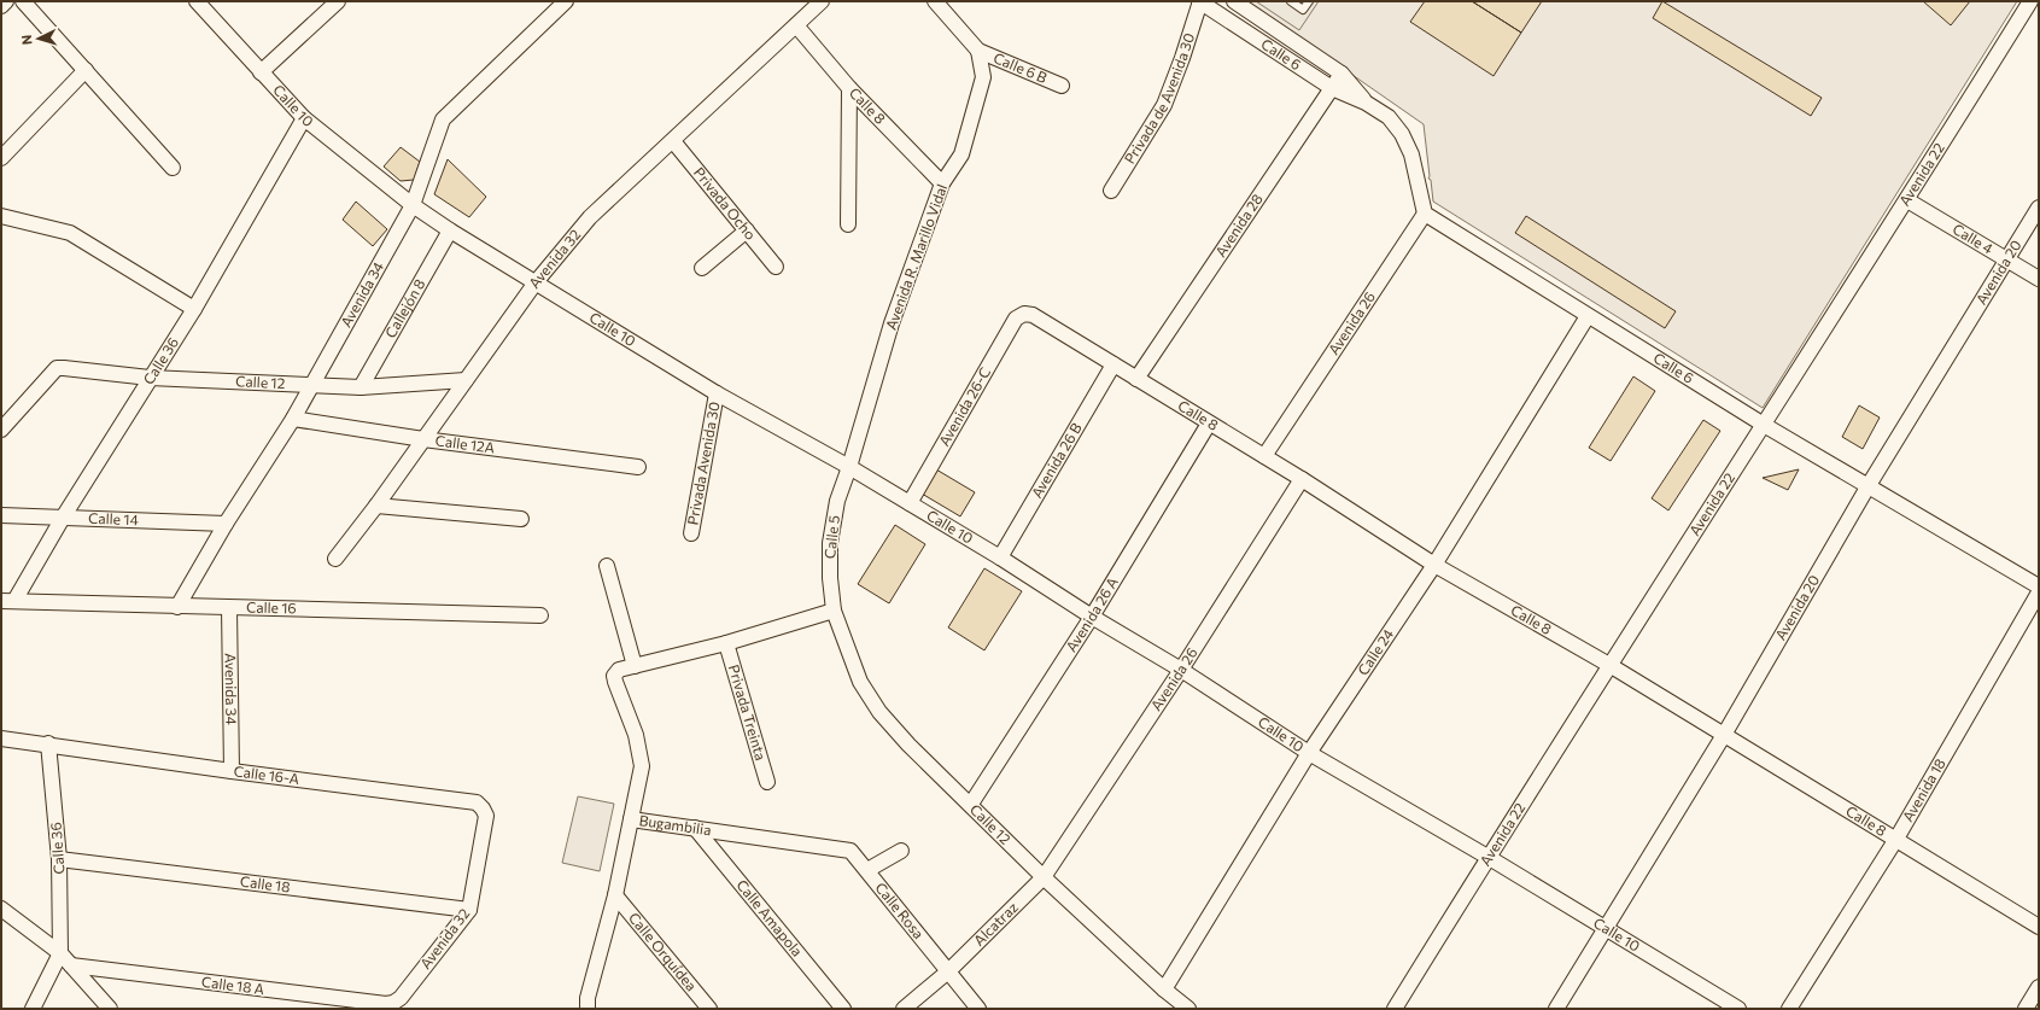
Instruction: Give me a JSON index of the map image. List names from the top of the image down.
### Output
{
  "streets": {
    "street": [
      "Calle 6",
      "Calle 6 B",
      "Privada de Avenida 30",
      "Calle 10",
      "Calle 8",
      "Avenida 22",
      "Privada Ocho",
      "Avenida 28",
      "Calle 4",
      "Avenida R. Marillo Vidal",
      "Avenida 32",
      "Avenida 20",
      "Avenida 34",
      "Callejón 8",
      "Avenida 26",
      "Calle 36",
      "Calle 12",
      "Avenida 26-C",
      "Calle 12A",
      "Avenida 26 B",
      "Privada Avenida 30",
      "Calle 14",
      "Calle 5",
      "Calle 16",
      "Avenida 26 A",
      "Calle 24",
      "Privada Treinta",
      "Calle 16-A",
      "Avenida 18",
      "Bugambilia",
      "Calle 18",
      "Calle Rosa",
      "Calle Amapola",
      "Alcatraz",
      "Calle Orquídea",
      "Calle 18 A"
    ]
  },
  "crossings": [
    ["Calle 6", "Privada de Avenida 30"],
    ["Calle 6", "Avenida 22"],
    ["Calle 6", "Avenida 28"],
    ["Calle 6", "Avenida 20"],
    ["Calle 6", "Avenida 26"],
    ["Calle 6", "Calle 24"],
    ["Calle 6 B", "Avenida R. Marillo Vidal"],
    ["Calle 10", "Avenida 22"],
    ["Calle 10", "Avenida R. Marillo Vidal"],
    ["Calle 10", "Avenida 32"],
    ["Calle 10", "Avenida 20"],
    ["Calle 10", "Avenida 34"],
    ["Calle 10", "Callejón 8"],
    ["Calle 10", "Avenida 26"],
    ["Calle 10", "Calle 36"],
    ["Calle 10", "Avenida 26-C"],
    ["Calle 10", "Avenida 26 B"],
    ["Calle 10", "Privada Avenida 30"],
    ["Calle 10", "Calle 5"],
    ["Calle 10", "Avenida 26 A"],
    ["Calle 10", "Calle 24"],
    ["Calle 8", "Avenida 22"],
    ["Calle 8", "Avenida 28"],
    ["Calle 8", "Avenida R. Marillo Vidal"],
    ["Calle 8", "Avenida 32"],
    ["Calle 8", "Avenida 20"],
    ["Calle 8", "Avenida 26"],
    ["Calle 8", "Avenida 26-C"],
    ["Calle 8", "Avenida 26 B"],
    ["Calle 8", "Avenida 26 A"],
    ["Calle 8", "Calle 24"],
    ["Calle 8", "Avenida 18"],
    ["Avenida 22", "Calle 4"],
    ["Privada Ocho", "Avenida 32"],
    ["Calle 4", "Avenida 20"],
    ["Avenida R. Marillo Vidal", "Calle 5"],
    ["Avenida 32", "Calle 12"],
    ["Avenida 32", "Calle 12A"],
    ["Avenida 32", "Calle 16-A"],
    ["Avenida 32", "Calle 18"],
    ["Avenida 32", "Calle 18 A"],
    ["Avenida 34", "Calle 12"],
    ["Avenida 34", "Calle 12A"],
    ["Avenida 34", "Calle 14"],
    ["Avenida 34", "Calle 16"],
    ["Avenida 34", "Calle 16-A"],
    ["Callejón 8", "Calle 12"],
    ["Avenida 26", "Calle 12"],
    ["Avenida 26", "Alcatraz"],
    ["Calle 36", "Calle 12"],
    ["Calle 36", "Calle 14"],
    ["Calle 36", "Calle 16"],
    ["Calle 36", "Calle 16-A"],
    ["Calle 36", "Calle 18"],
    ["Calle 12", "Calle 5"],
    ["Calle 12", "Avenida 26 A"],
    ["Calle 12", "Calle 24"],
    ["Calle 12", "Alcatraz"],
    ["Bugambilia", "Calle Rosa"],
    ["Bugambilia", "Calle Amapola"],
    ["Bugambilia", "Calle Orquídea"],
    ["Calle Rosa", "Alcatraz"]
  ],
  "north": "left"
}
